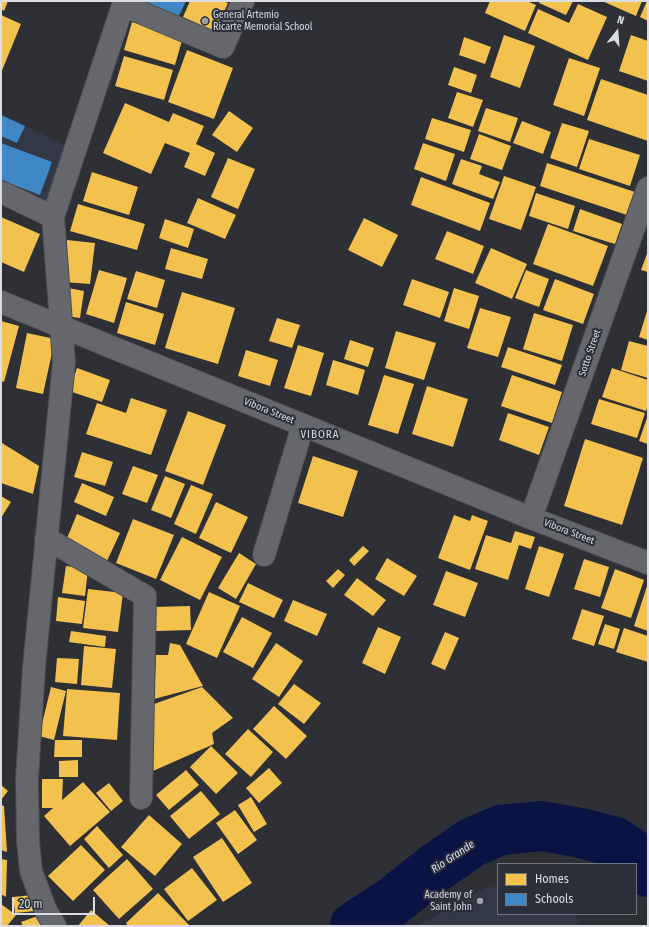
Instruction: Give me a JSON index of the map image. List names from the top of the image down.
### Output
{
  "streets": {
    "street": ["Sotto Street", "Vibora Street"]
  },
  "crossings": [
    ["Sotto Street", "Vibora Street"]
  ],
  "districts": ["VIBORA"],
  "water": ["Rio Grande"],
  "places": ["General Artemio Ricarte Memorial School", "Academy of Saint John"],
  "legend": ["Homes", "Schools"],
  "scale_bar": "20 m",
  "north": "top"
}
